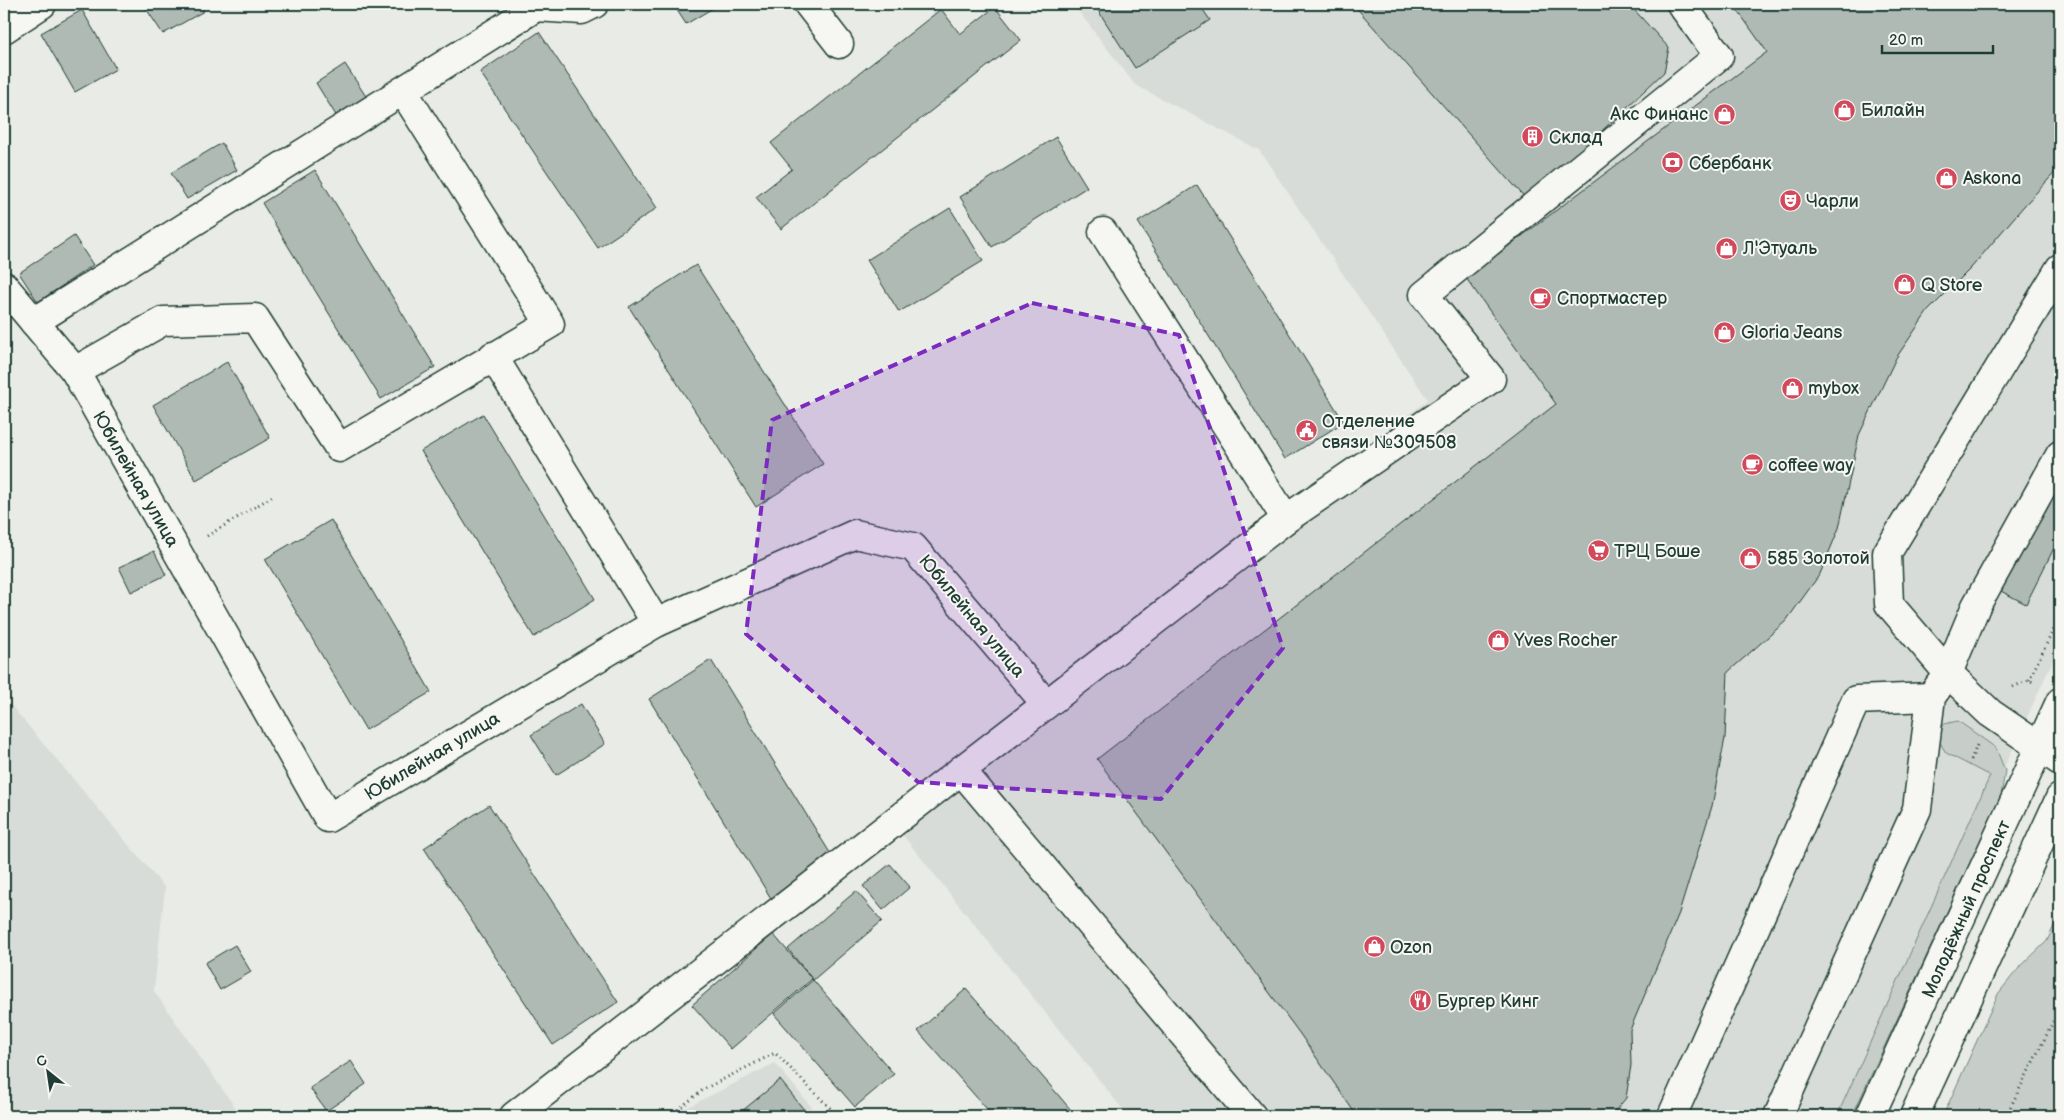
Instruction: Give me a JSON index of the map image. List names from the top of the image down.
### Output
{
  "streets": {
    "main road": ["Юбилейная улица", "Молодёжный проспект"]
  },
  "places": {
    "shop": [
      "Билайн",
      "Акс Финанс",
      "Askona",
      "Л'Этуаль",
      "Q Store",
      "Gloria Jeans",
      "mybox",
      "585 Золотой",
      "Yves Rocher",
      "Ozon"
    ],
    "building": ["Склад"],
    "bank": ["Сбербанк"],
    "theatre": ["Чарли"],
    "cafe": ["Спортмастер", "coffee way"],
    "public building": ["Отделение связи №309508"],
    "supermarket": ["ТРЦ Боше"],
    "restaurant": ["Бургер Кинг"]
  },
  "scale_bar": "20 m",
  "north": "top left"
}
